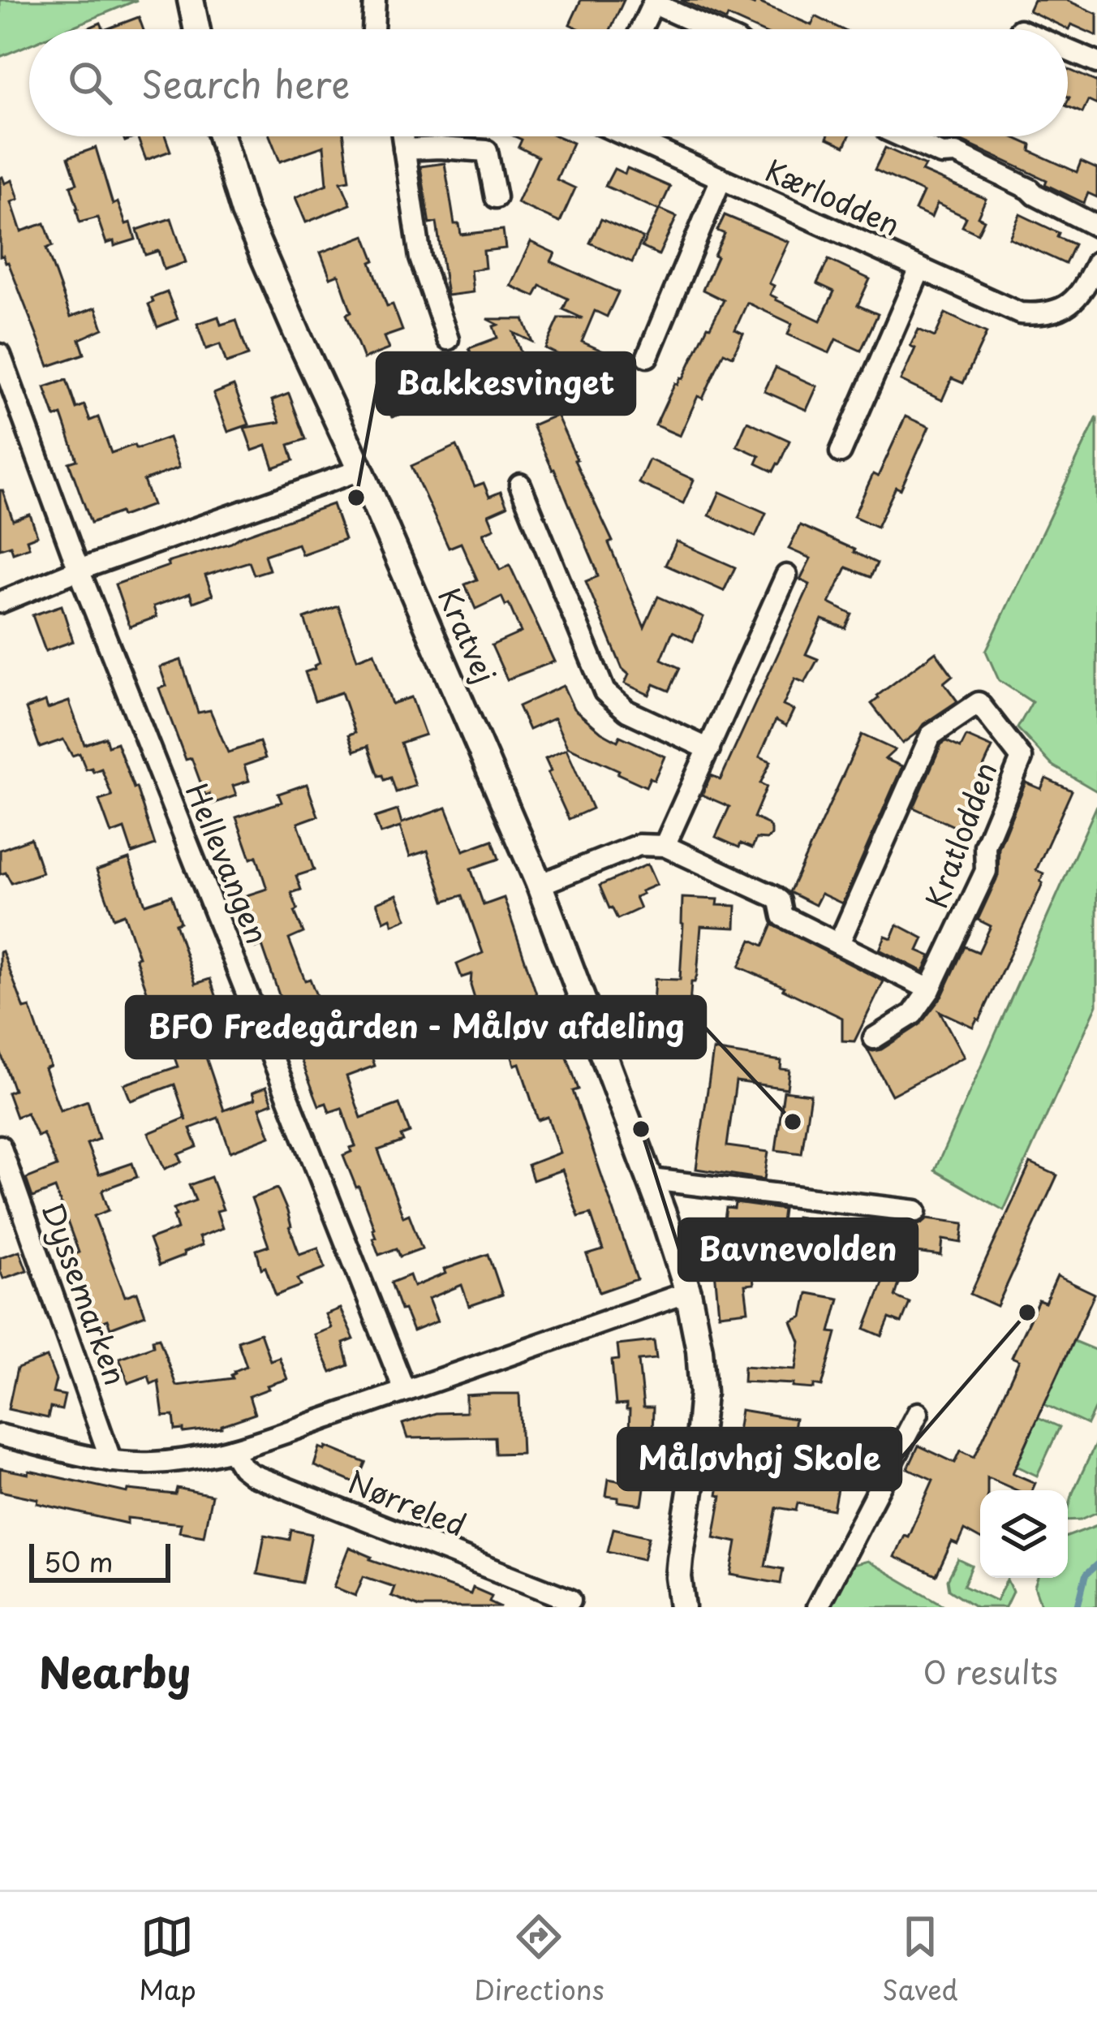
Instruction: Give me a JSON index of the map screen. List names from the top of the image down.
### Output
{
  "streets": {
    "street": [
      "Kærlodden",
      "Kratvej",
      "Kratlodden",
      "Hellevangen",
      "Dyssemarken",
      "Nørreled"
    ]
  },
  "places": [
    "Bakkesvinget",
    "BFO Fredegården - Måløv afdeling",
    "Bavnevolden",
    "Måløvhøj Skole"
  ],
  "scale_bar": "50 m",
  "page": {
    "search": "Search here",
    "scale": "50 m",
    "heading": ["Nearby", "0 results"],
    "nav": ["Map", "Directions", "Saved"]
  }
}
